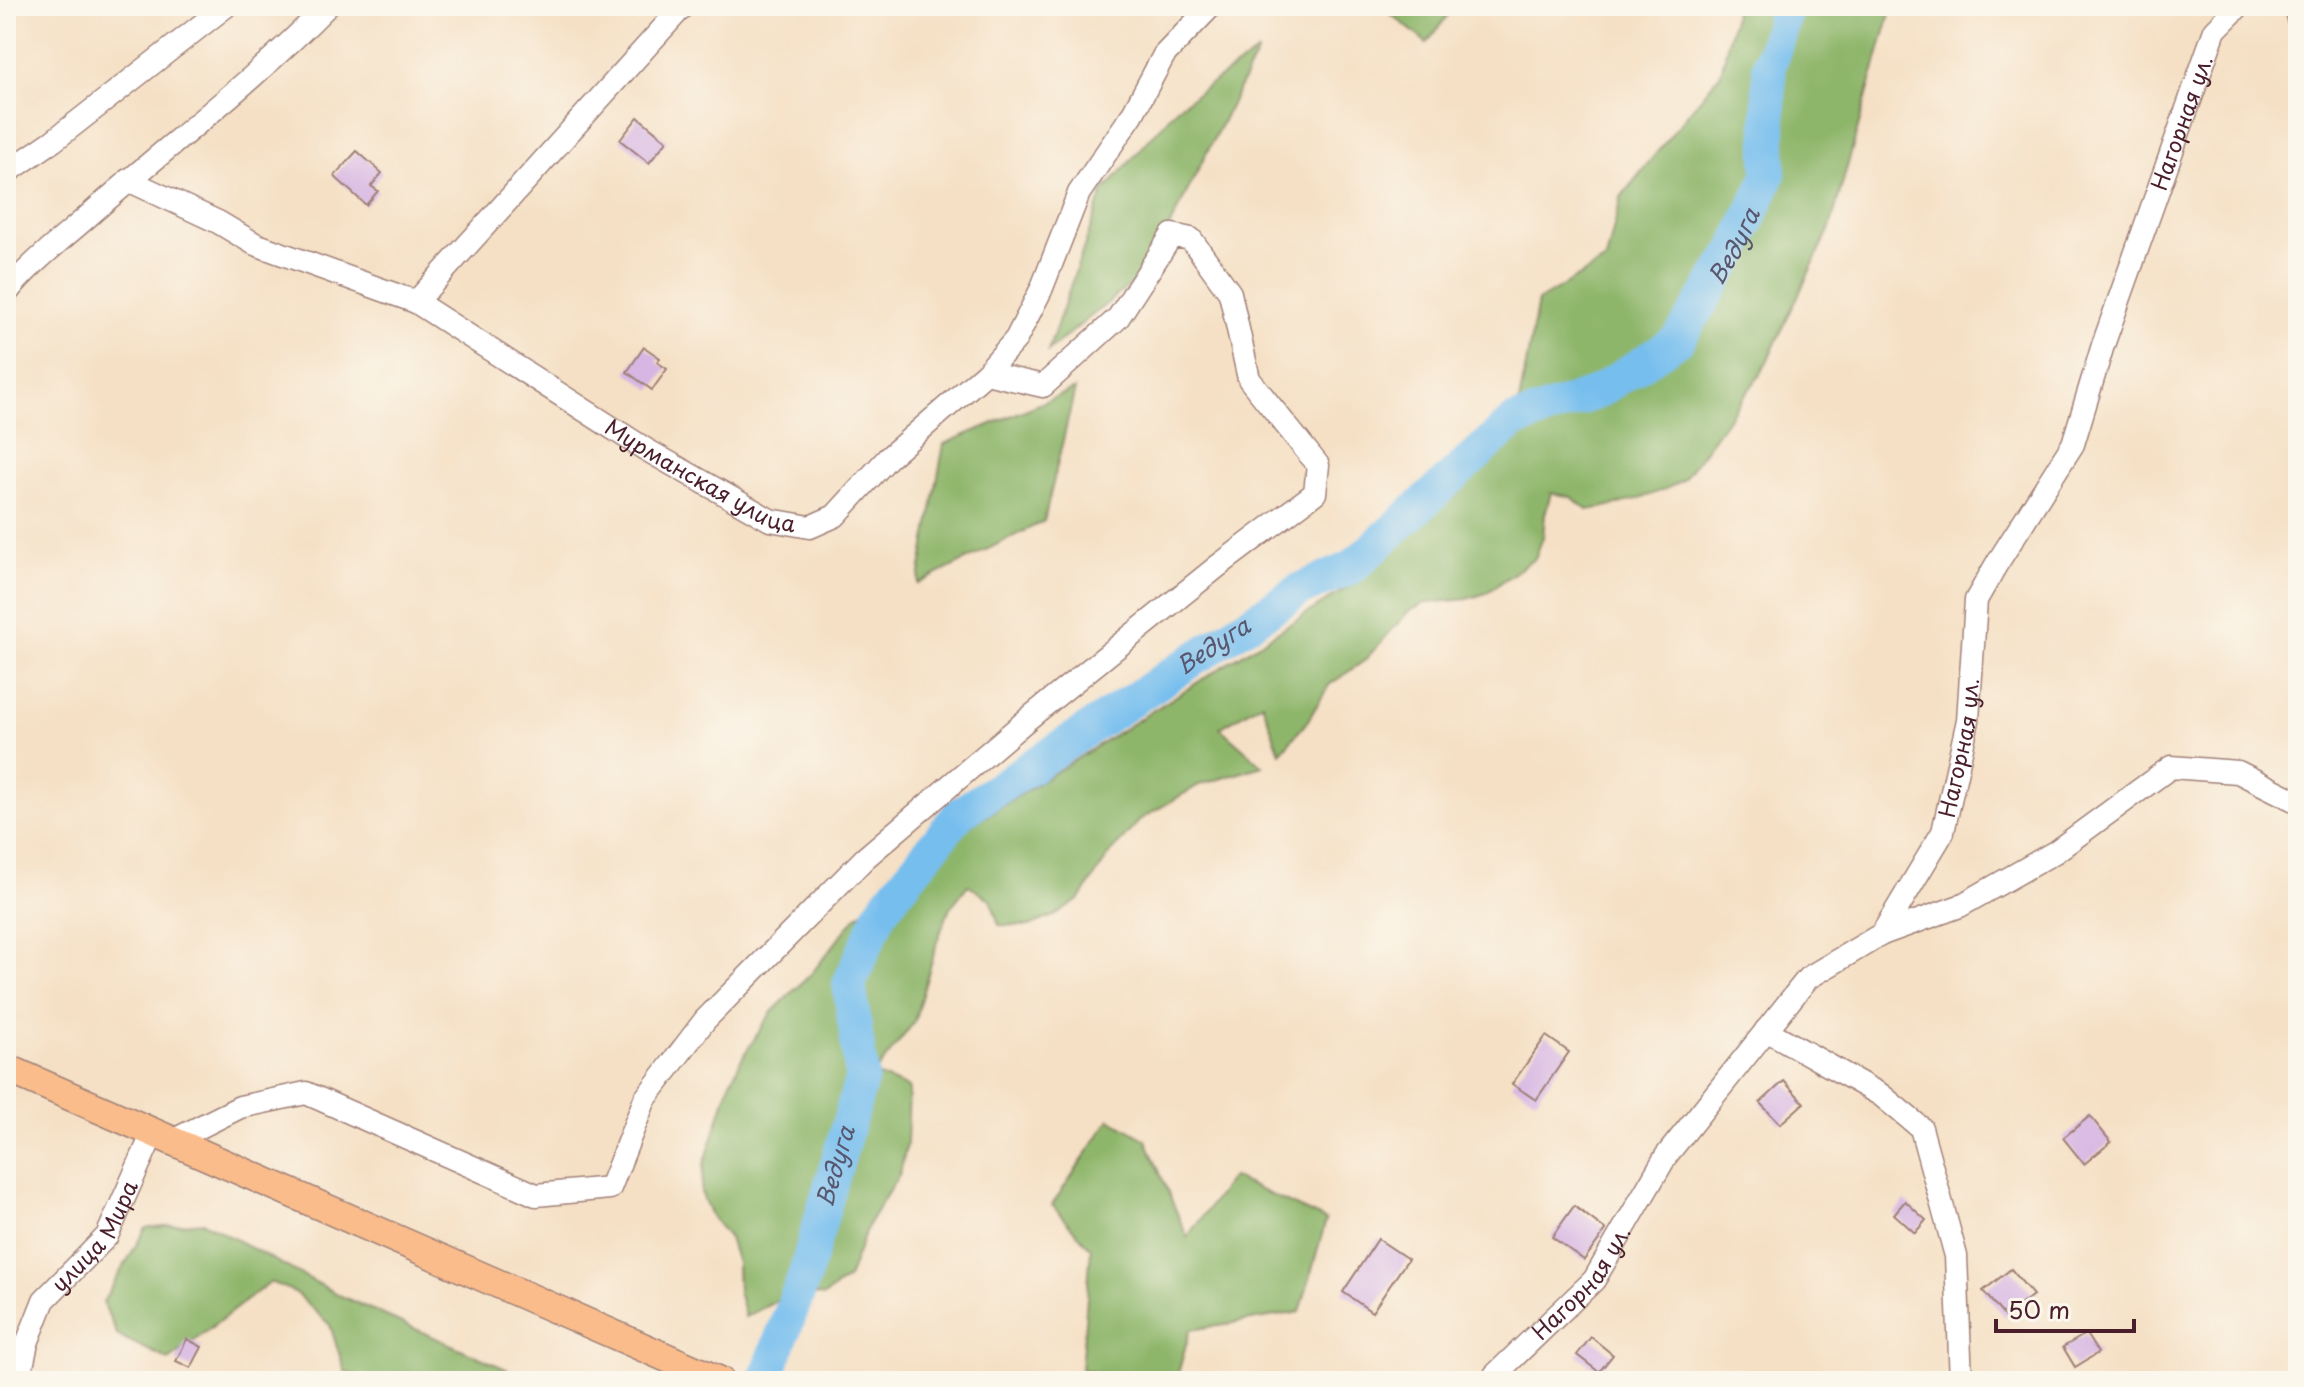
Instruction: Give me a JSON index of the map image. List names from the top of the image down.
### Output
{
  "streets": {
    "street": ["Нагорная ул.", "Мурманская улица", "улица Мира"]
  },
  "water": ["Ведуга"],
  "scale_bar": "50 m"
}
